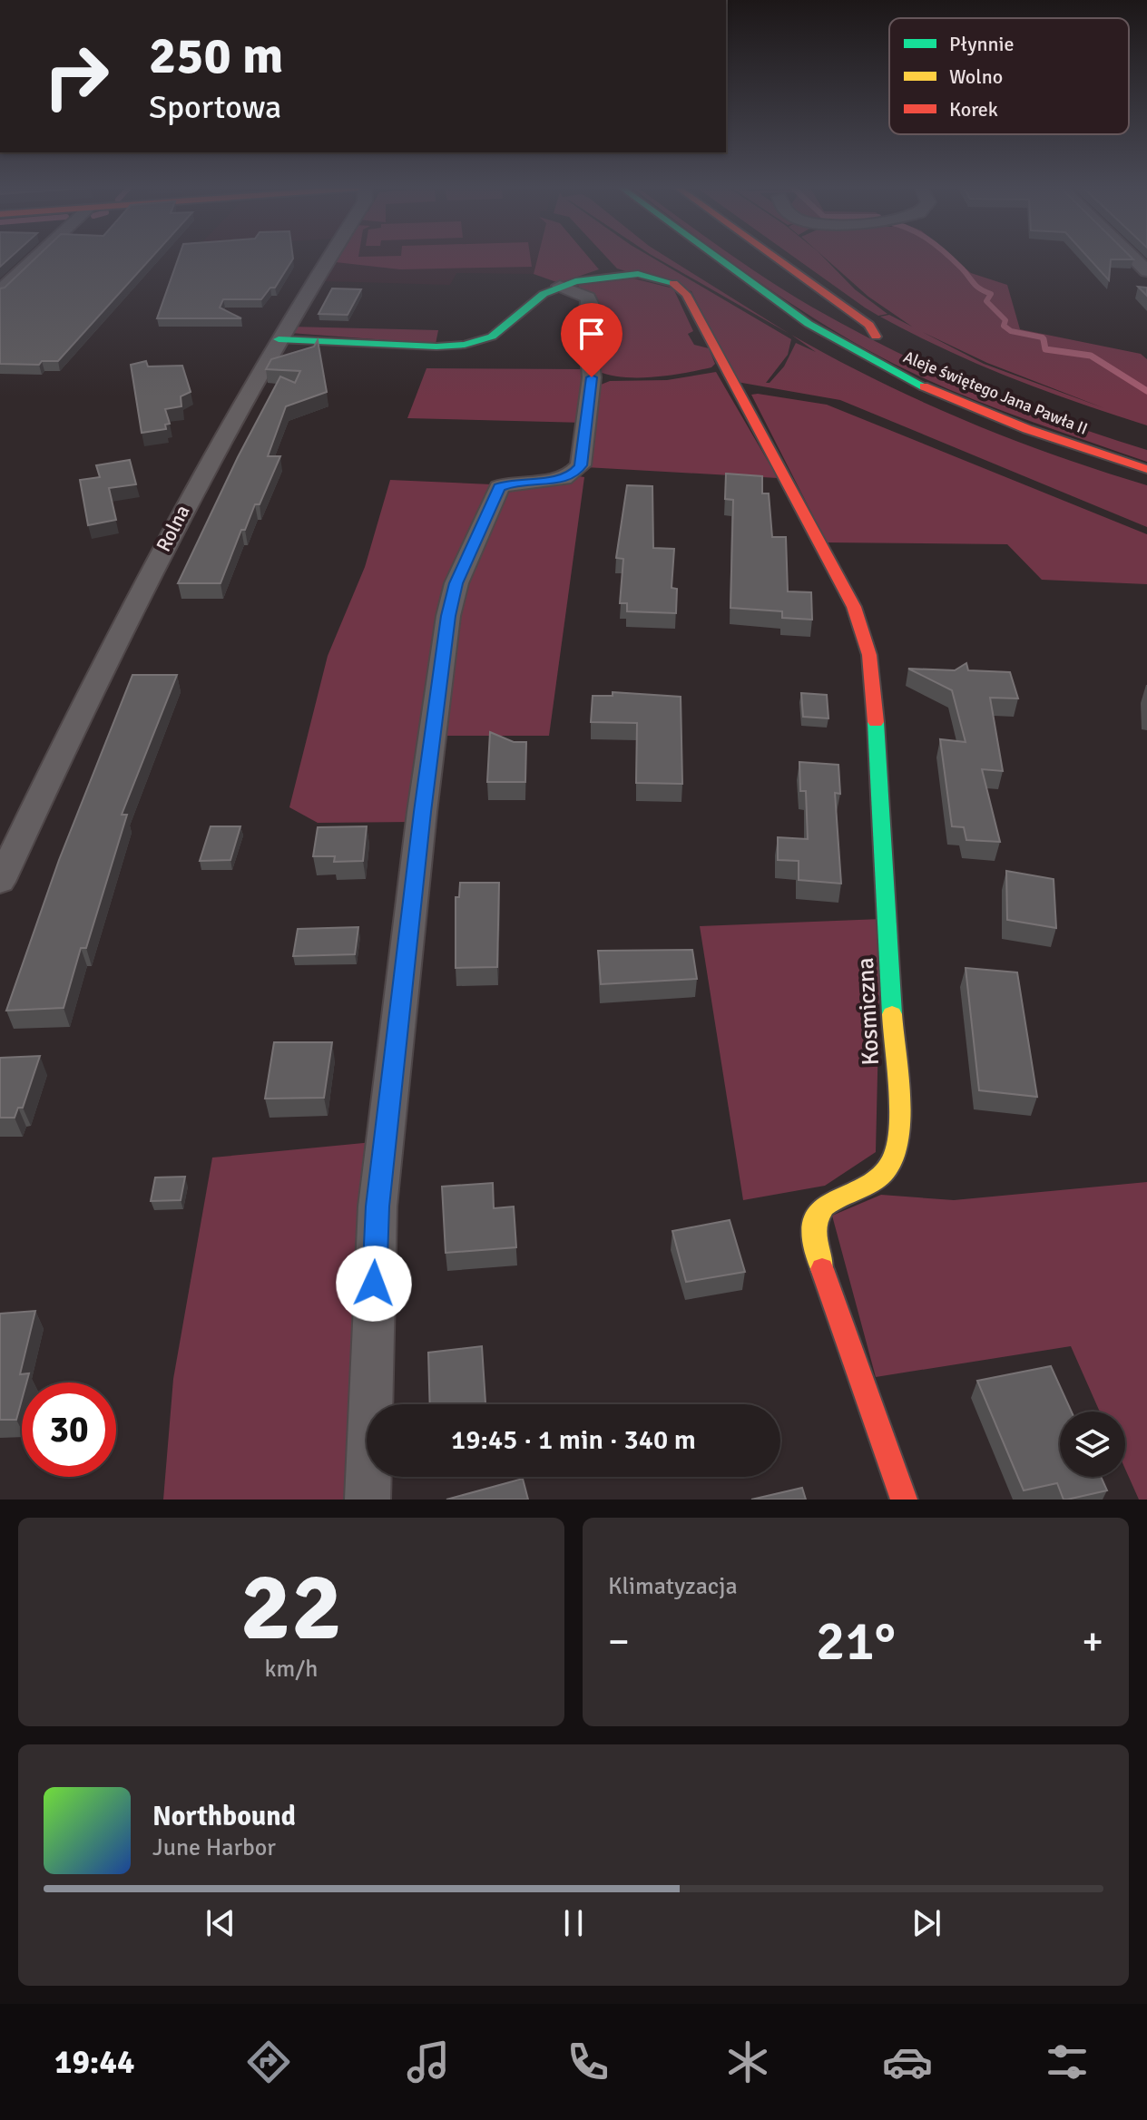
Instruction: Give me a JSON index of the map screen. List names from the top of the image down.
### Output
{
  "streets": {
    "main road": ["Aleje świętego Jana Pawła II", "Kosmiczna"],
    "street": ["Rolna"]
  },
  "crossings": [
    ["Rolna", "Kosmiczna"]
  ],
  "legend": ["Płynnie", "Wolno", "Korek"],
  "page": {
    "turn": ["250 m", "Sportowa"],
    "limit": "30",
    "trip": "19:45 · 1 min · 340 m",
    "tile": [
      ["22", "km/h"],
      "Klimatyzacja"
    ],
    "heat": ["−", "21°", "+"],
    "song": ["Northbound", "June Harbor"],
    "tabs": "19:44"
  }
}
